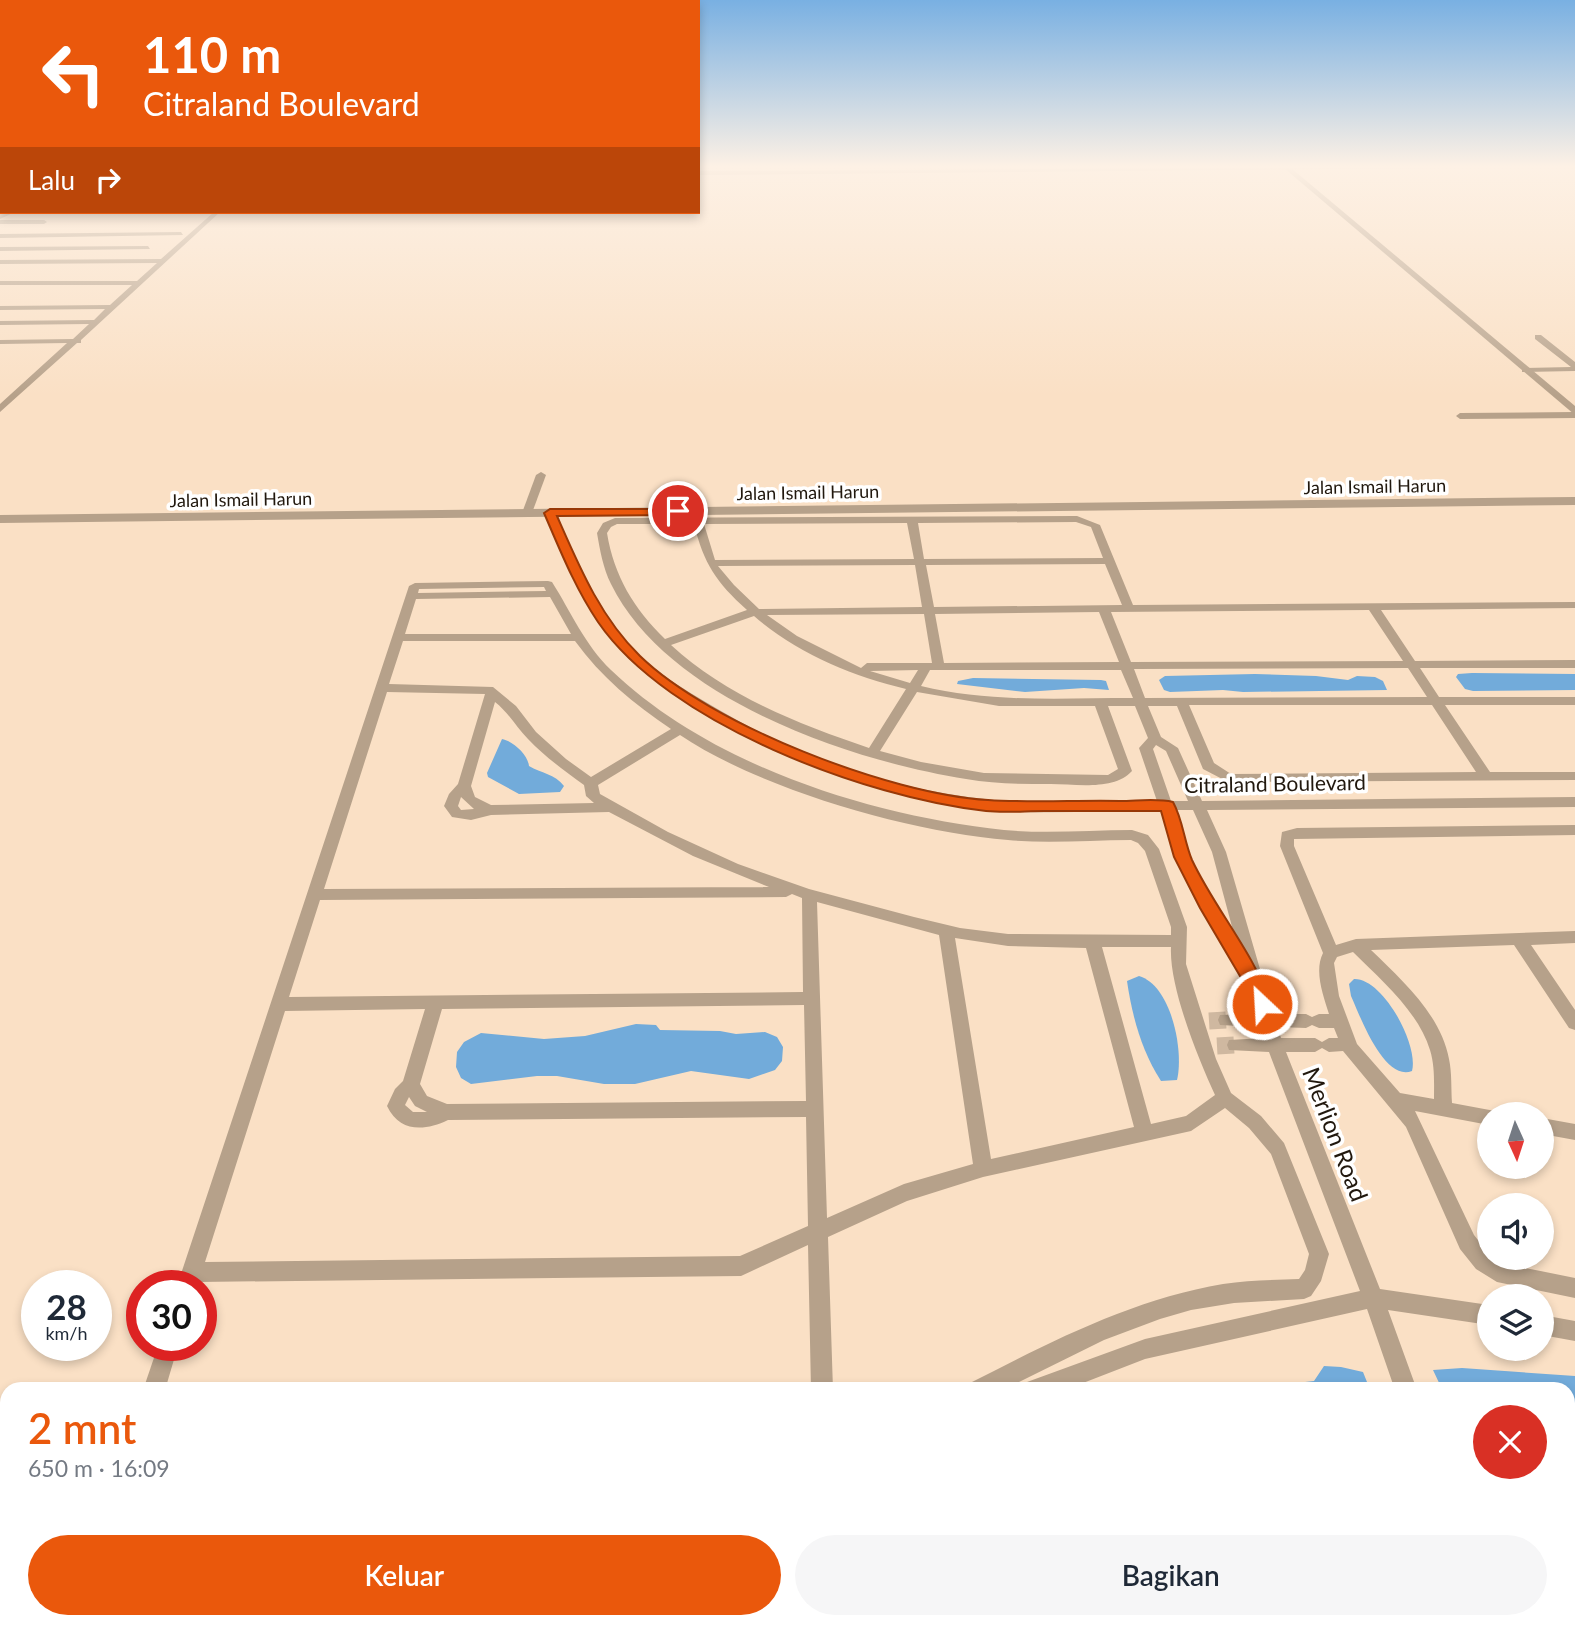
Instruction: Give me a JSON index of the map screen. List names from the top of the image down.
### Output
{
  "streets": {
    "street": ["Jalan Ismail Harun", "Citraland Boulevard", "Merlion Road"]
  },
  "crossings": [
    ["Jalan Ismail Harun", "Citraland Boulevard"],
    ["Citraland Boulevard", "Merlion Road"]
  ],
  "north": "bottom",
  "page": {
    "turn": ["110 m", "Citraland Boulevard"],
    "then": "Lalu",
    "speed": "28 km/h",
    "limit": "30",
    "heading": ["2 mnt", "650 m · 16:09"],
    "buttons": ["Keluar", "Bagikan"]
  }
}
